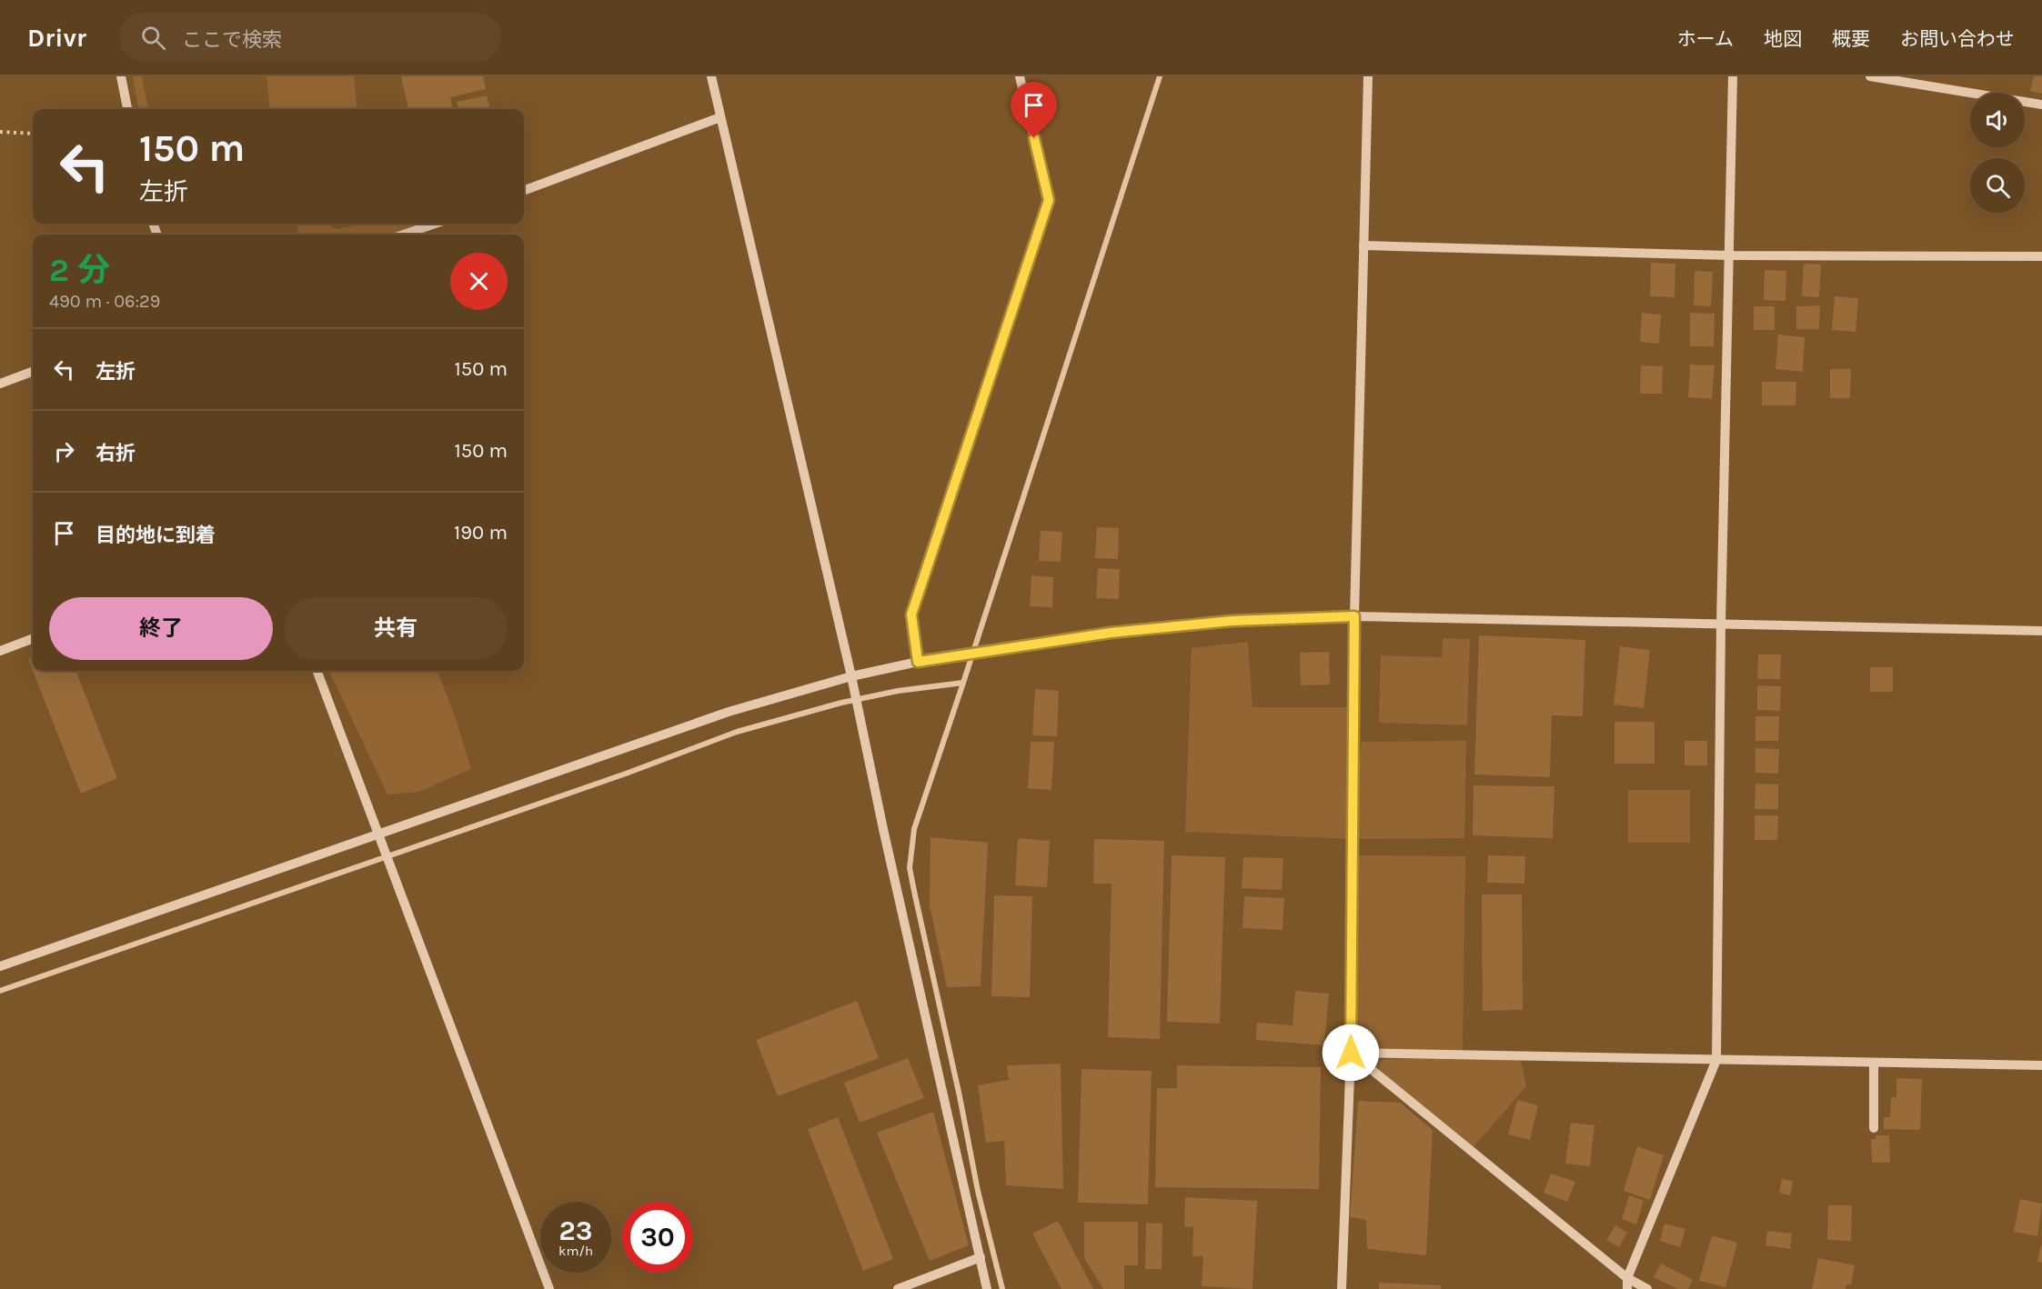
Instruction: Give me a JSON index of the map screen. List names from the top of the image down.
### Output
{
  "page": {
    "header": "Drivr",
    "search": "ここで検索",
    "nav": [
      "ホーム",
      "地図",
      "概要",
      "お問い合わせ"
    ],
    "turn": ["150 m", "左折"],
    "heading": ["2 分", "490 m · 06:29"],
    "list": [
      {
        "name": "左折",
        "value": "150 m"
      },
      {
        "name": "右折",
        "value": "150 m"
      },
      {
        "name": "目的地に到着",
        "value": "190 m"
      }
    ],
    "buttons": ["終了", "共有"],
    "speed": "23 km/h",
    "limit": "30"
  }
}
